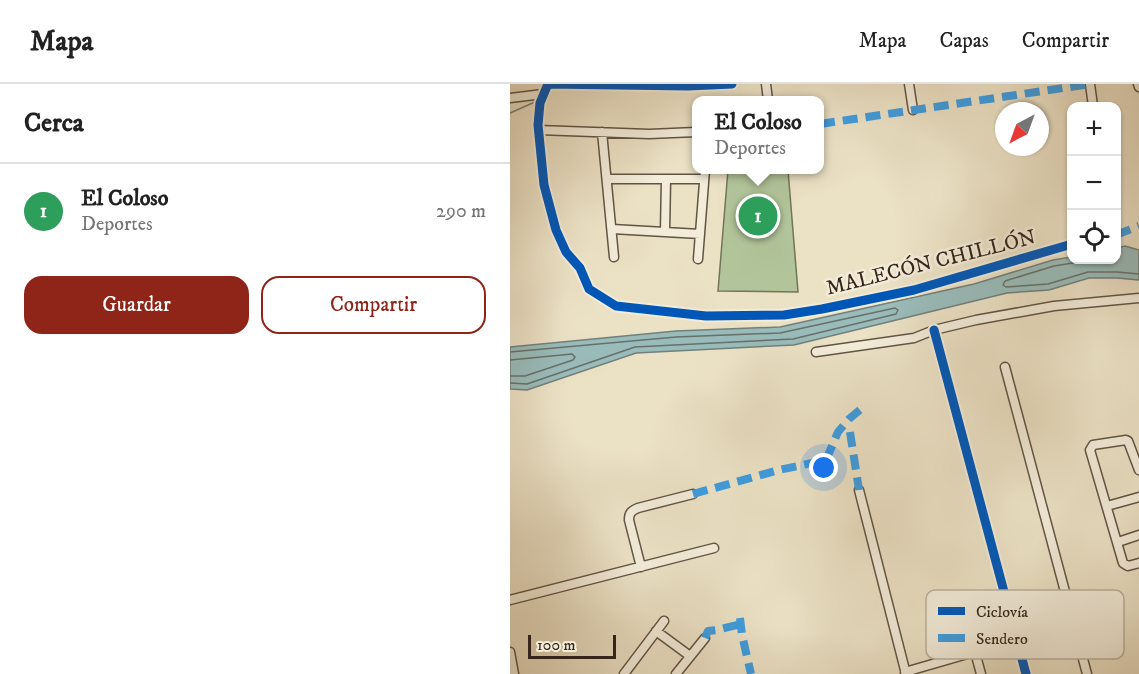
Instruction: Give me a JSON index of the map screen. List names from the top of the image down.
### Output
{
  "streets": {
    "street": ["MALECÓN CHILLÓN"]
  },
  "legend": ["Ciclovía", "Sendero"],
  "scale_bar": "100 m",
  "north": "bottom left",
  "page": {
    "header": "Mapa",
    "nav": ["Mapa", "Capas", "Compartir"],
    "heading": "Cerca",
    "popup": ["El Coloso", "Deportes"],
    "map_buttons": ["+", "−"],
    "list": [
      {
        "mark": "1",
        "name": "El Coloso",
        "note": "Deportes",
        "value": "290 m"
      }
    ],
    "pins": "1",
    "buttons": ["Guardar", "Compartir"],
    "scale": "100 m"
  }
}
